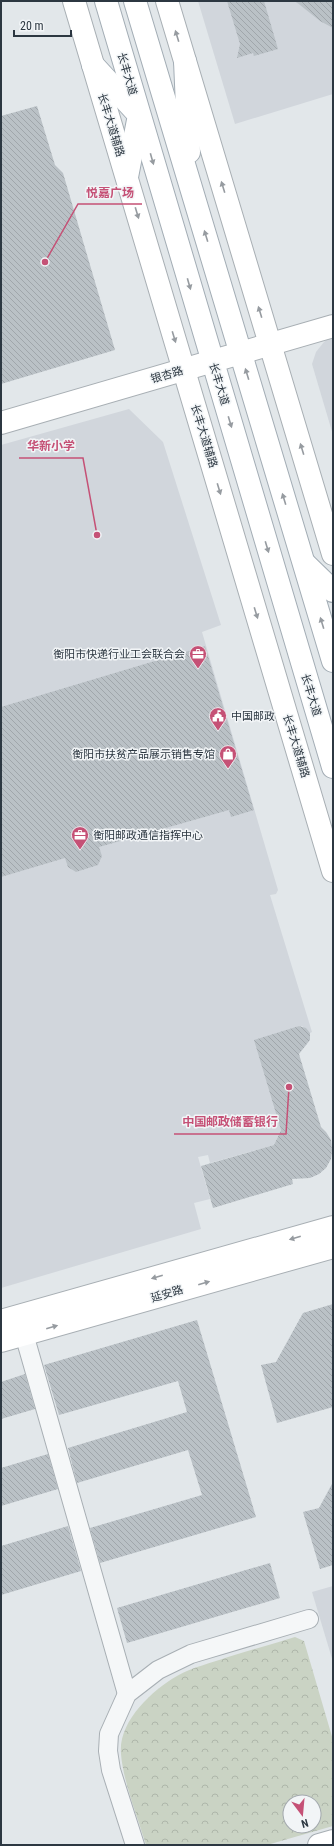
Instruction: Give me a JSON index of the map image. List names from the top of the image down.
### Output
{
  "streets": {
    "main road": [
      "长丰大道",
      "长丰大道辅路",
      "银杏路",
      "延安路"
    ]
  },
  "crossings": [
    ["长丰大道", "银杏路"],
    ["长丰大道辅路", "银杏路"]
  ],
  "places": {
    "other": ["悦嘉广场", "华新小学", "中国邮政储蓄银行"],
    "office": ["衡阳市快递行业工会联合会", "衡阳邮政通信指挥中心"],
    "public building": ["中国邮政"],
    "shop": ["衡阳市扶贫产品展示销售专馆"]
  },
  "scale_bar": "20 m",
  "north": "bottom"
}
